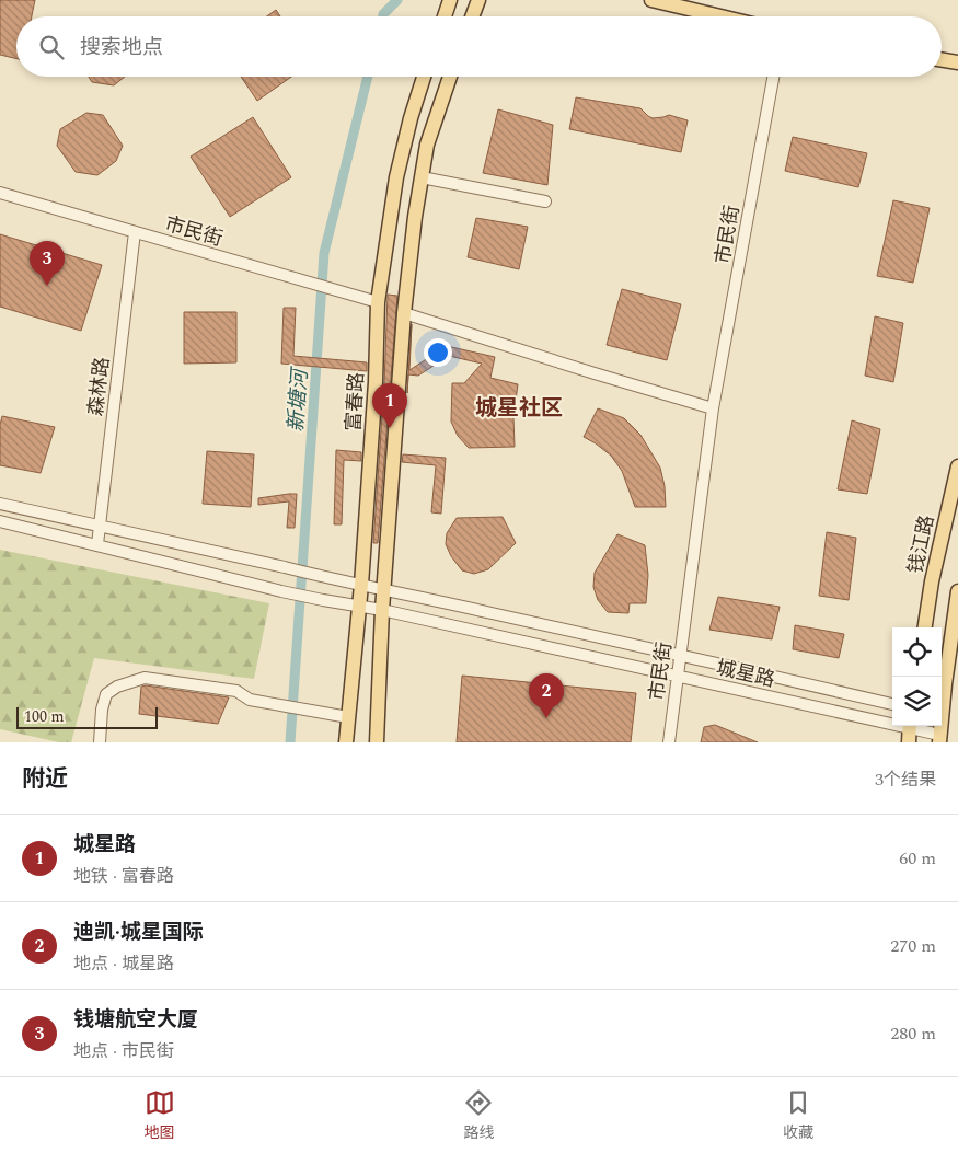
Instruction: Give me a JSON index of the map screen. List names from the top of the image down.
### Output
{
  "streets": {
    "main road": ["富春路", "钱江路"],
    "street": ["市民街", "森林路", "城星路"]
  },
  "crossings": [
    ["市民街", "森林路"],
    ["市民街", "富春路"],
    ["市民街", "城星路"],
    ["森林路", "城星路"],
    ["富春路", "城星路"]
  ],
  "districts": ["城星社区"],
  "water": ["新塘河"],
  "scale_bar": "100 m",
  "page": {
    "search": "搜索地点",
    "pins": ["3", "1", "2"],
    "scale": "100 m",
    "heading": ["附近", "3个结果"],
    "list": [
      {
        "mark": "1",
        "name": "城星路",
        "note": "地铁 · 富春路",
        "value": "60 m"
      },
      {
        "mark": "2",
        "name": "迪凯·城星国际",
        "note": "地点 · 城星路",
        "value": "270 m"
      },
      {
        "mark": "3",
        "name": "钱塘航空大厦",
        "note": "地点 · 市民街",
        "value": "280 m"
      }
    ],
    "nav": ["地图", "路线", "收藏"]
  }
}
